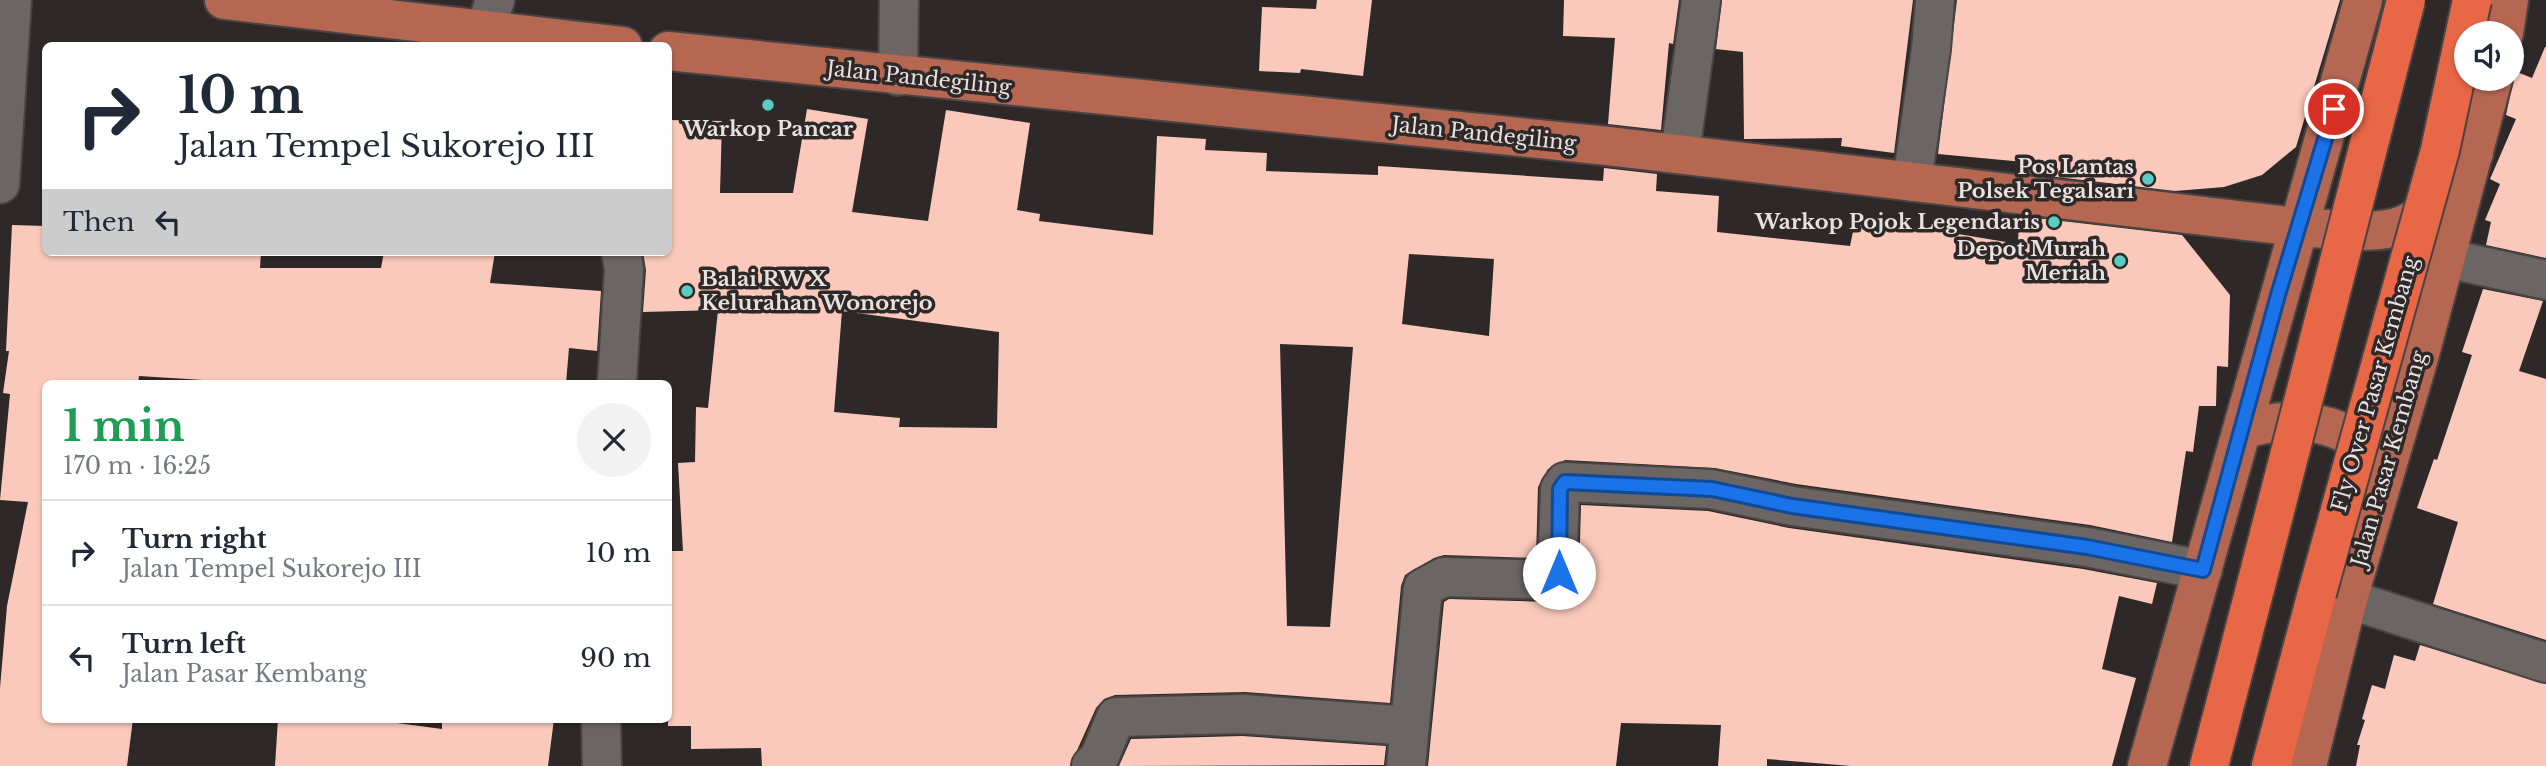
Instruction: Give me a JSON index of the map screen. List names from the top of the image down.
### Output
{
  "streets": {
    "highway": ["Fly Over Pasar Kembang"],
    "main road": ["Jalan Pandegiling", "Jalan Pasar Kembang"]
  },
  "crossings": [
    ["Jalan Pandegiling", "Jalan Pasar Kembang"]
  ],
  "places": [
    "Warkop Pancar",
    "Pos Lantas Polsek Tegalsari",
    "Warkop Pojok Legendaris",
    "Depot Murah Meriah",
    "Balai RW X Kelurahan Wonorejo"
  ],
  "page": {
    "turn": ["10 m", "Jalan Tempel Sukorejo III"],
    "then": "Then",
    "heading": ["1 min", "170 m · 16:25"],
    "list": [
      {
        "name": "Turn right",
        "note": "Jalan Tempel Sukorejo III",
        "value": "10 m"
      },
      {
        "name": "Turn left",
        "note": "Jalan Pasar Kembang",
        "value": "90 m"
      }
    ]
  }
}
